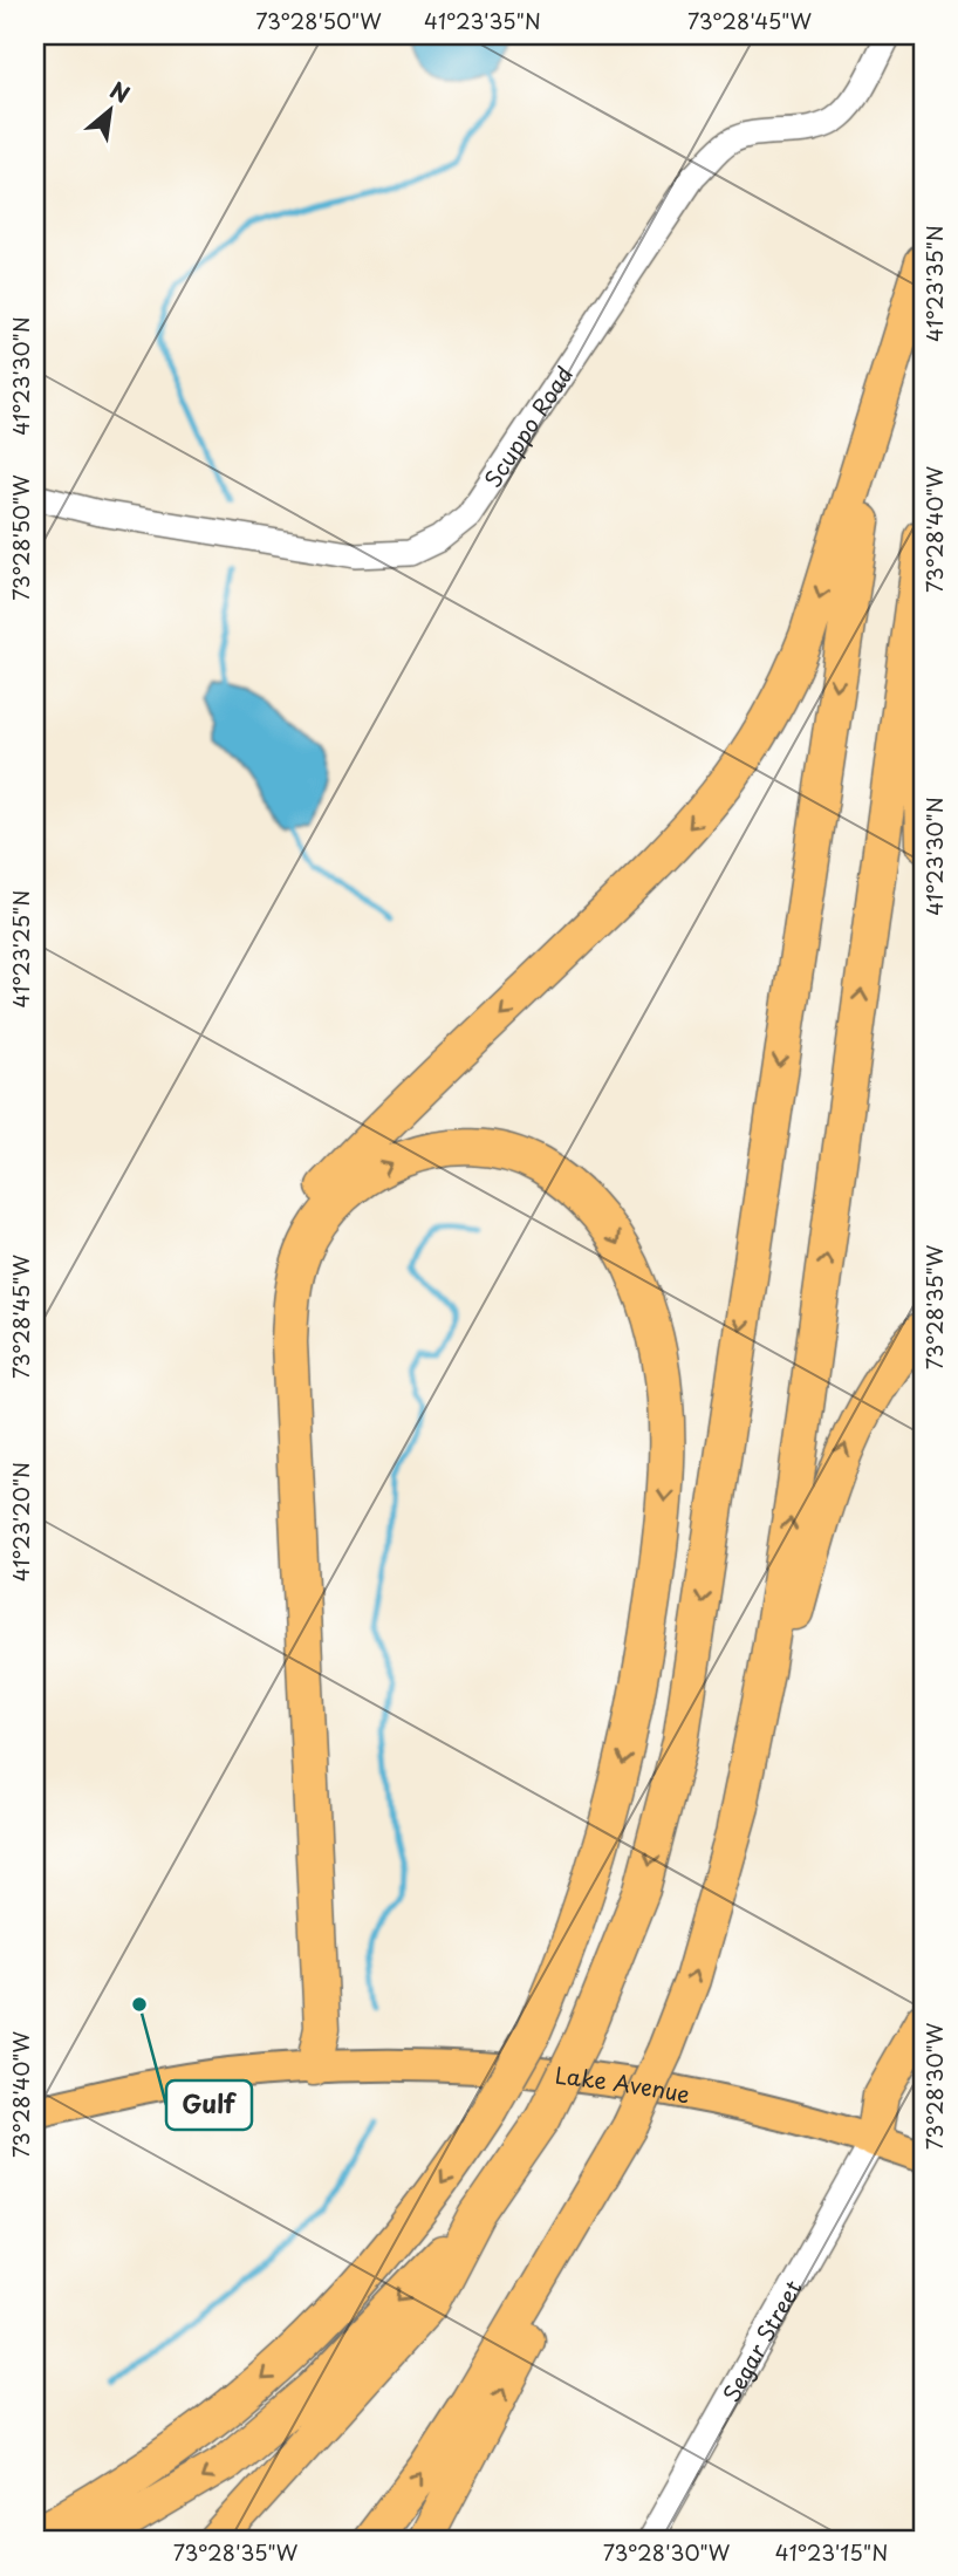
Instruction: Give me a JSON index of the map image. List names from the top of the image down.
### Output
{
  "streets": {
    "main road": ["Lake Avenue"],
    "street": ["Scuppo Road", "Segar Street"]
  },
  "crossings": [
    ["Lake Avenue", "Segar Street"]
  ],
  "places": ["Gulf"],
  "north": "top right",
  "coordinates": [
    "73°28'50\"W",
    "41°23'35\"N",
    "73°28'45\"W",
    "41°23'30\"N",
    "73°28'40\"W",
    "41°23'25\"N",
    "73°28'35\"W",
    "41°23'20\"N",
    "73°28'30\"W",
    "41°23'15\"N"
  ]
}
